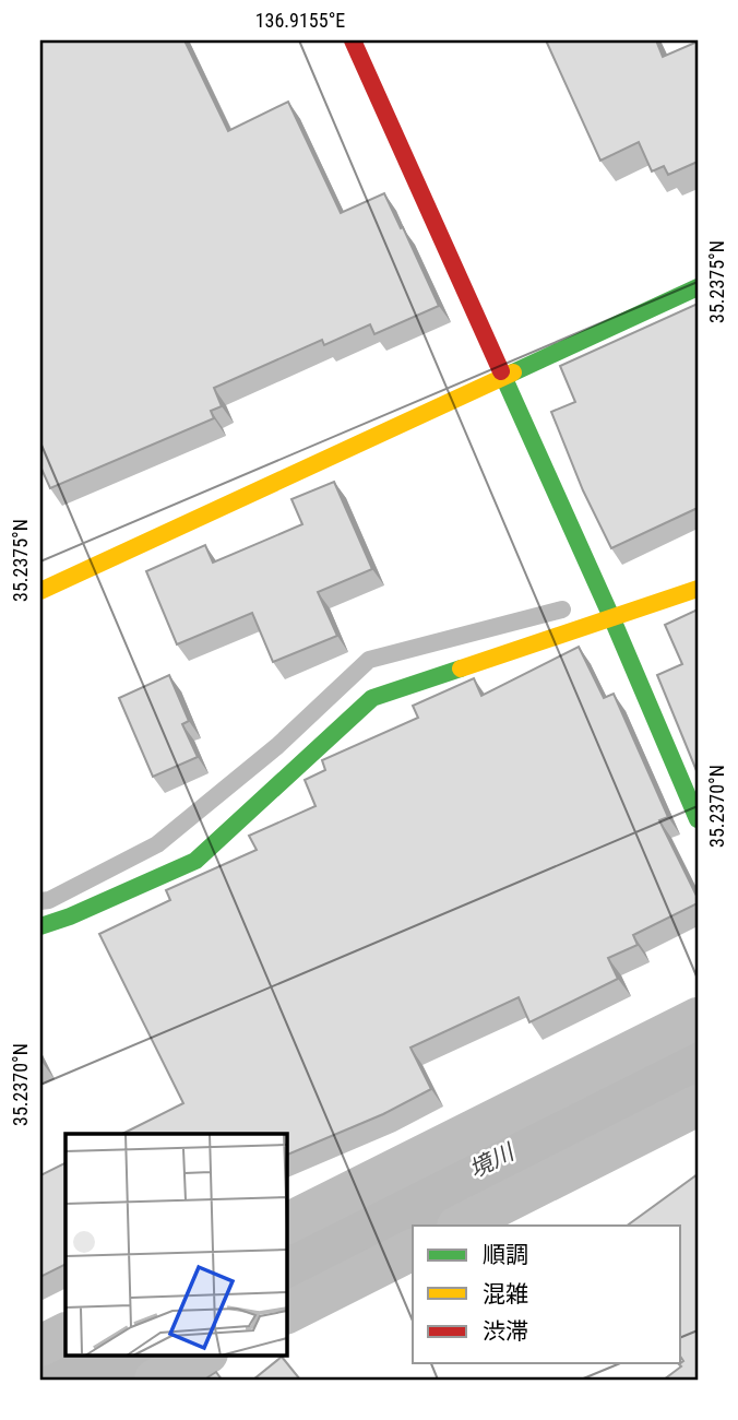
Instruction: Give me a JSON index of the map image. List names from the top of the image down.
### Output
{
  "water": ["境川"],
  "legend": ["順調", "混雑", "渋滞"],
  "coordinates": ["136.9155°E", "35.2375°N", "35.2370°N"]
}
